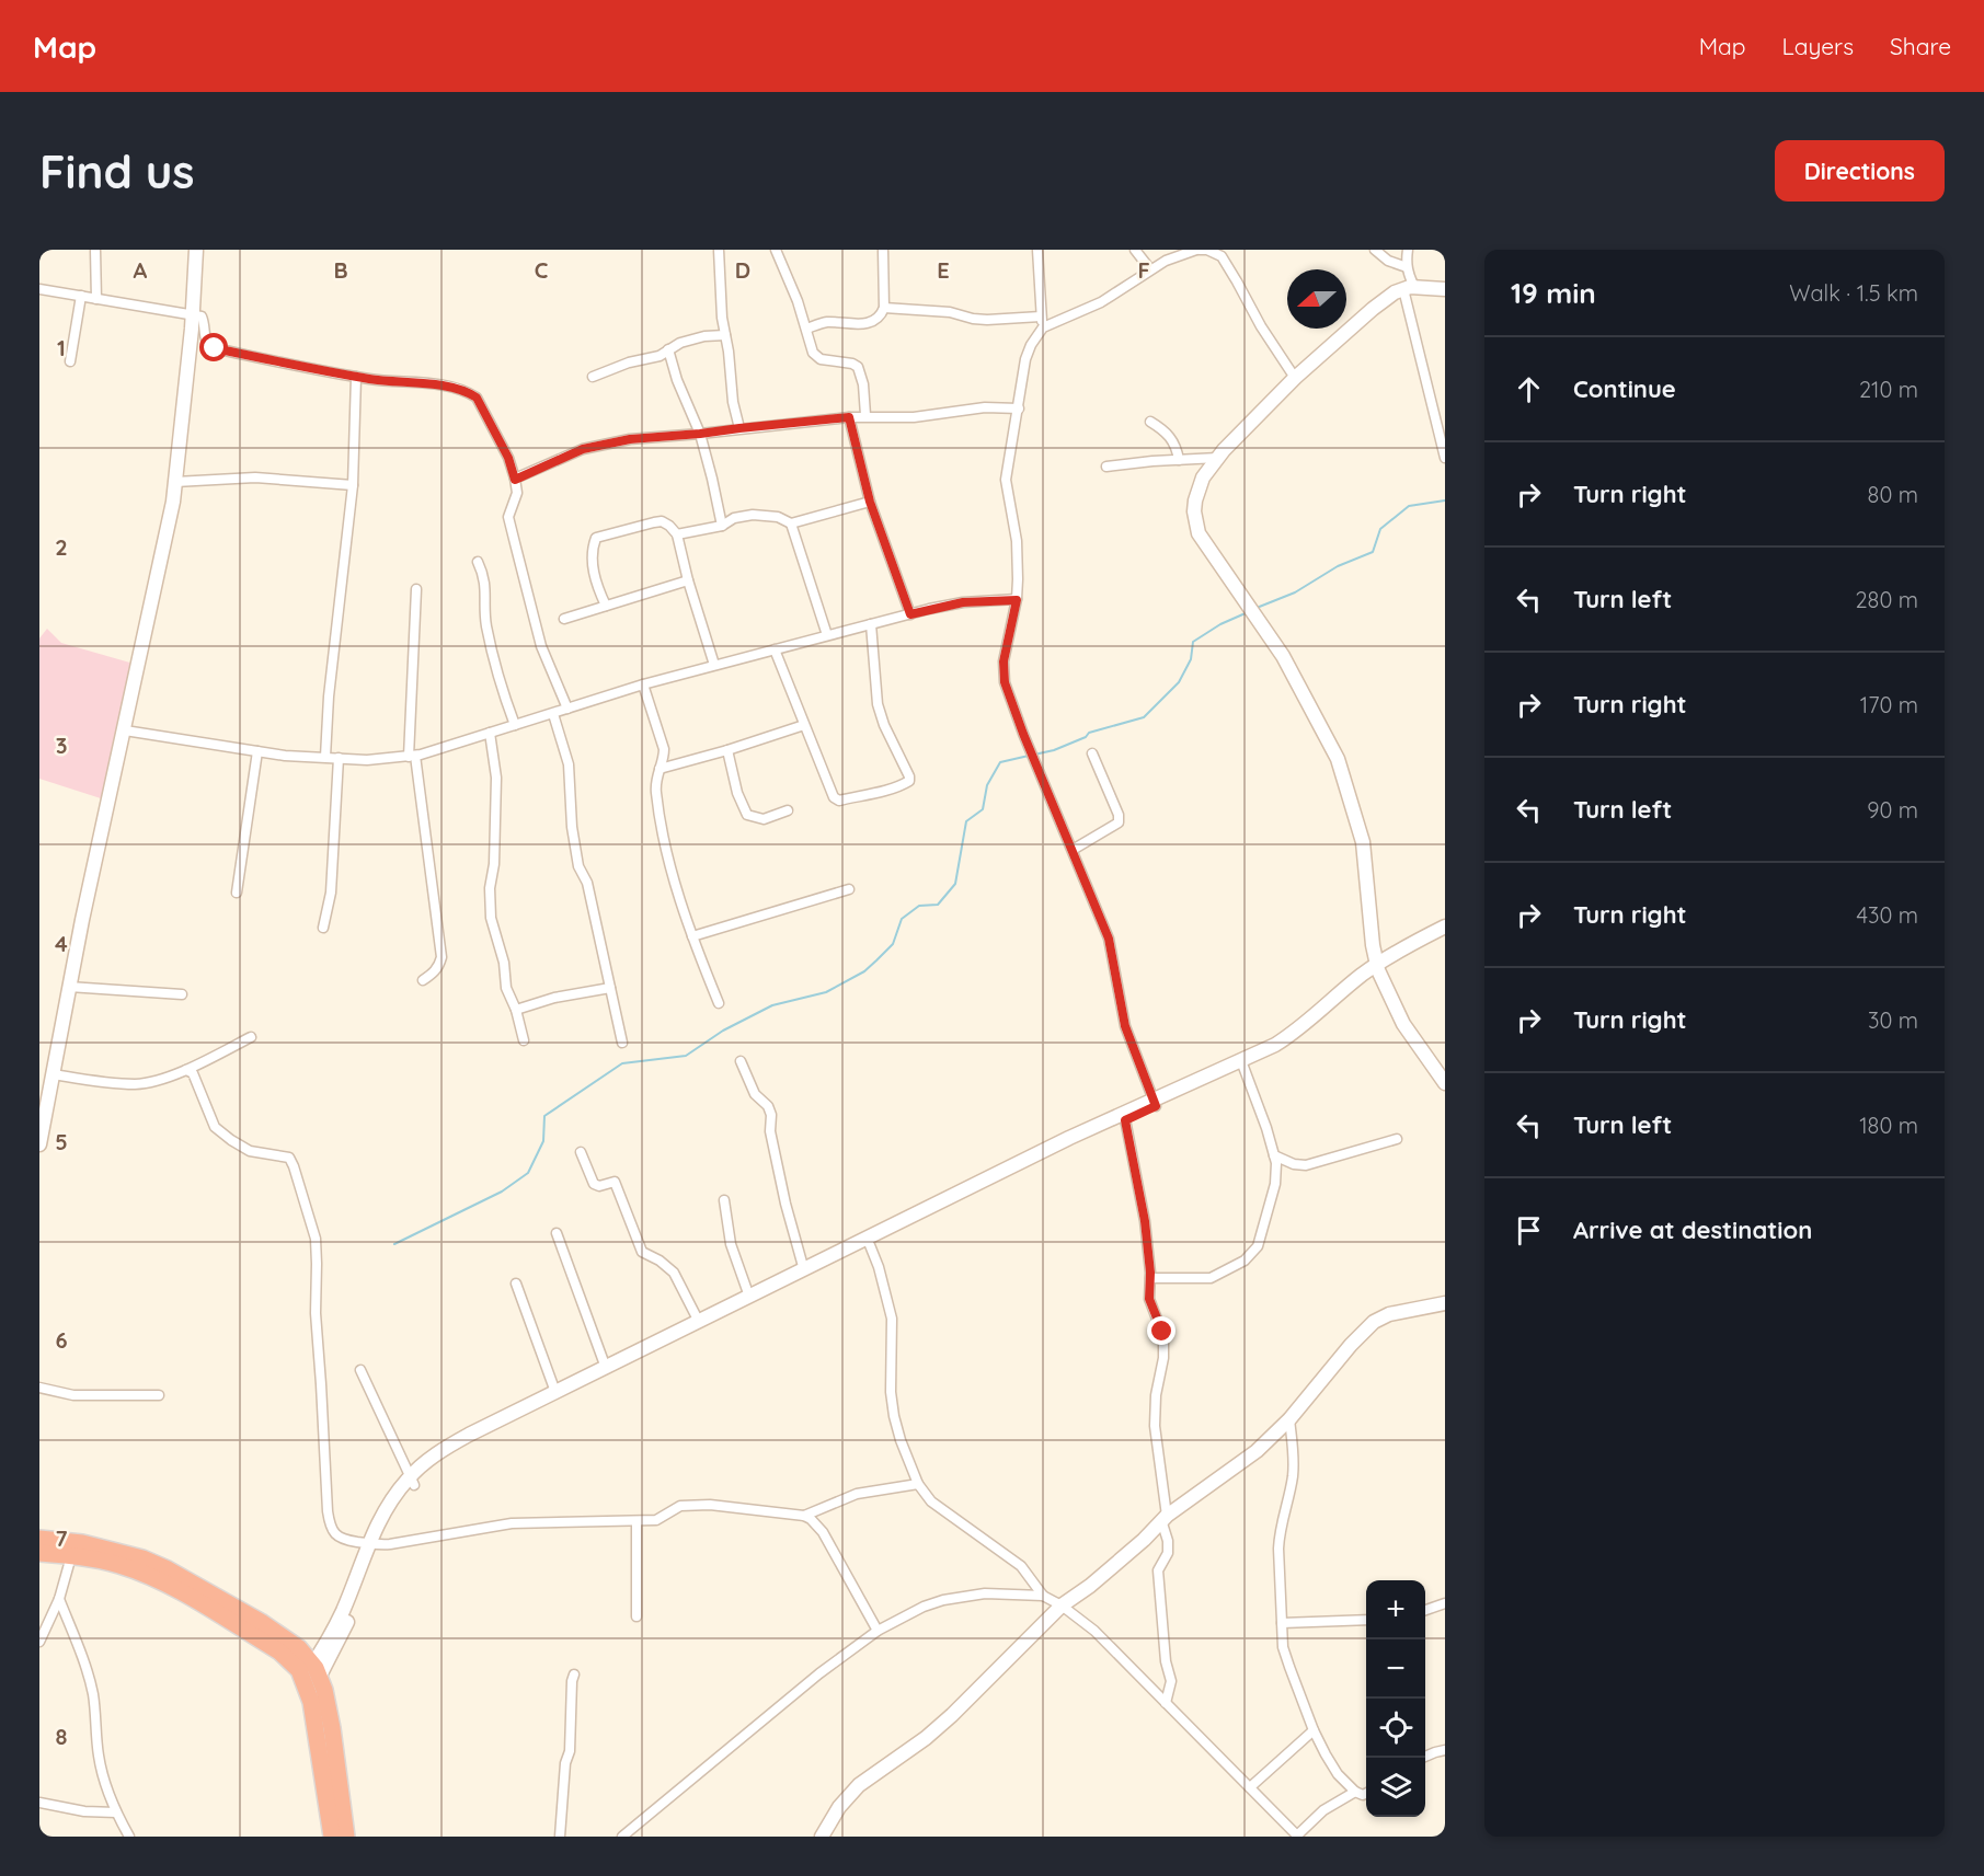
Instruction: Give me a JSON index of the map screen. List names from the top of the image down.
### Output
{
  "north": "left",
  "page": {
    "header": "Map",
    "nav": ["Map", "Layers", "Share"],
    "buttons": "Directions",
    "title": "Find us",
    "heading": ["19 min", "Walk · 1.5 km"],
    "list": [
      ["Continue", "210 m"],
      ["Turn right", "80 m"],
      ["Turn left", "280 m"],
      ["Turn right", "170 m"],
      ["Turn left", "90 m"],
      ["Turn right", "430 m"],
      ["Turn right", "30 m"],
      ["Turn left", "180 m"],
      "Arrive at destination"
    ],
    "map_buttons": ["+", "−"]
  },
  "grid": {
    "columns": [
      "A",
      "B",
      "C",
      "D",
      "E",
      "F"
    ],
    "rows": [
      "1",
      "2",
      "3",
      "4",
      "5",
      "6",
      "7",
      "8"
    ]
  }
}
